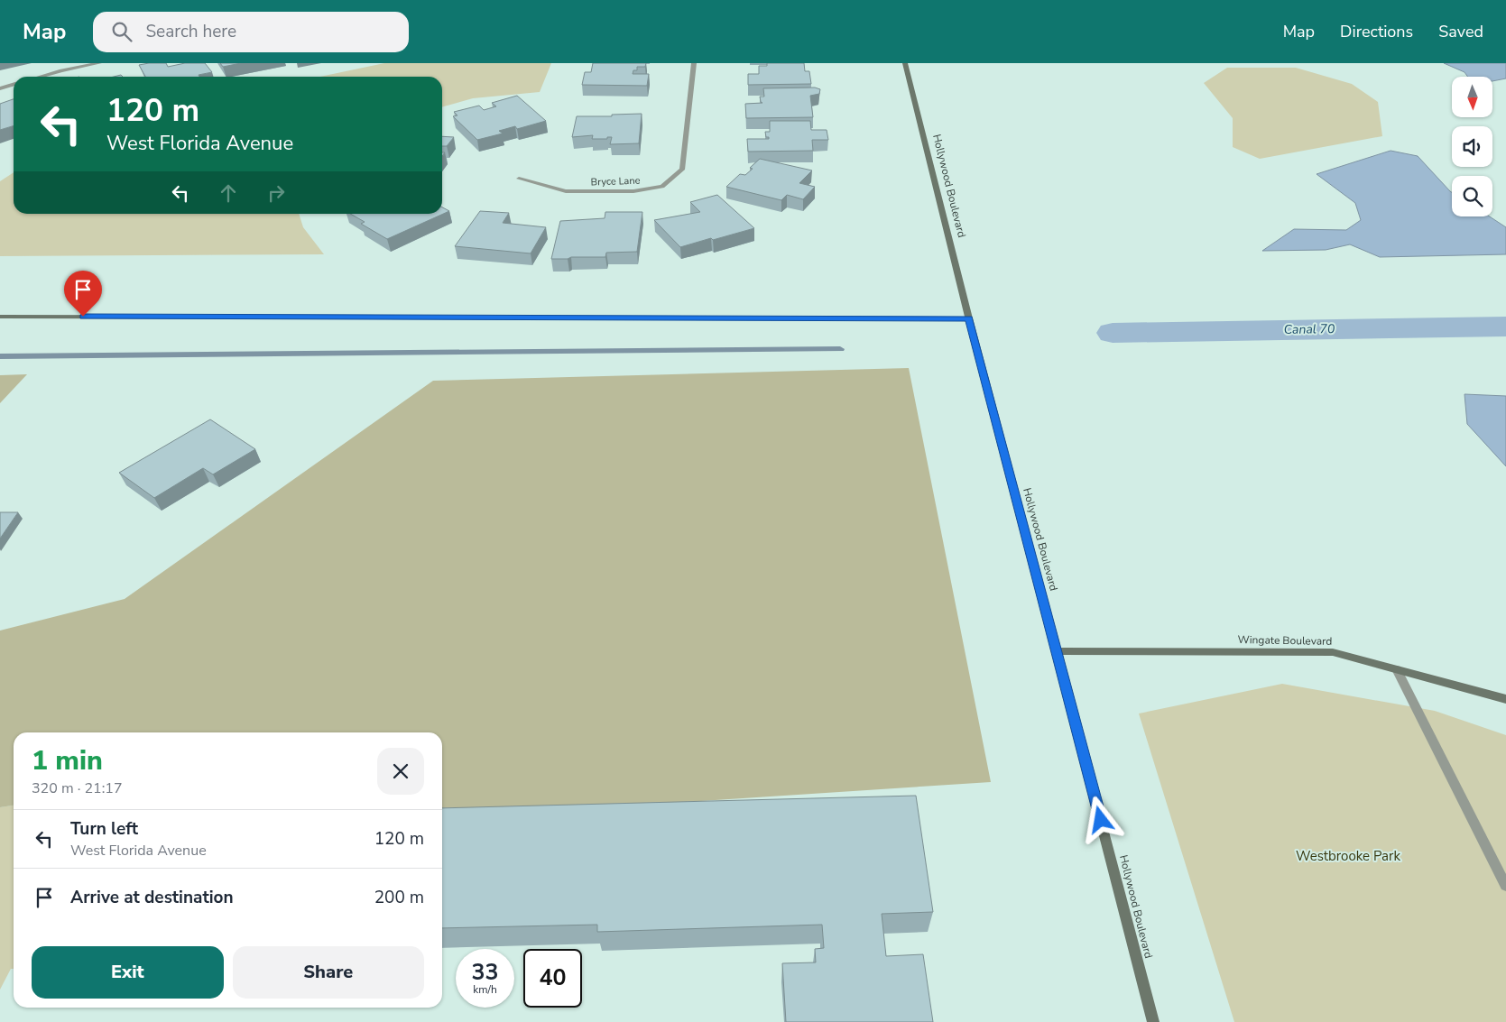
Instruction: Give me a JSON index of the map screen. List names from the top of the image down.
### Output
{
  "streets": {
    "street": ["Bryce Lane", "Hollywood Boulevard", "Wingate Boulevard"]
  },
  "crossings": [
    ["Hollywood Boulevard", "Wingate Boulevard"]
  ],
  "water": ["Canal 70"],
  "parks": ["Westbrooke Park"],
  "north": "bottom",
  "page": {
    "header": "Map",
    "search": "Search here",
    "nav": ["Map", "Directions", "Saved"],
    "turn": ["120 m", "West Florida Avenue"],
    "heading": ["1 min", "320 m · 21:17"],
    "list": [
      {
        "name": "Turn left",
        "note": "West Florida Avenue",
        "value": "120 m"
      },
      {
        "name": "Arrive at destination",
        "value": "200 m"
      }
    ],
    "buttons": ["Exit", "Share"],
    "speed": "33 km/h",
    "limit": "40"
  }
}
